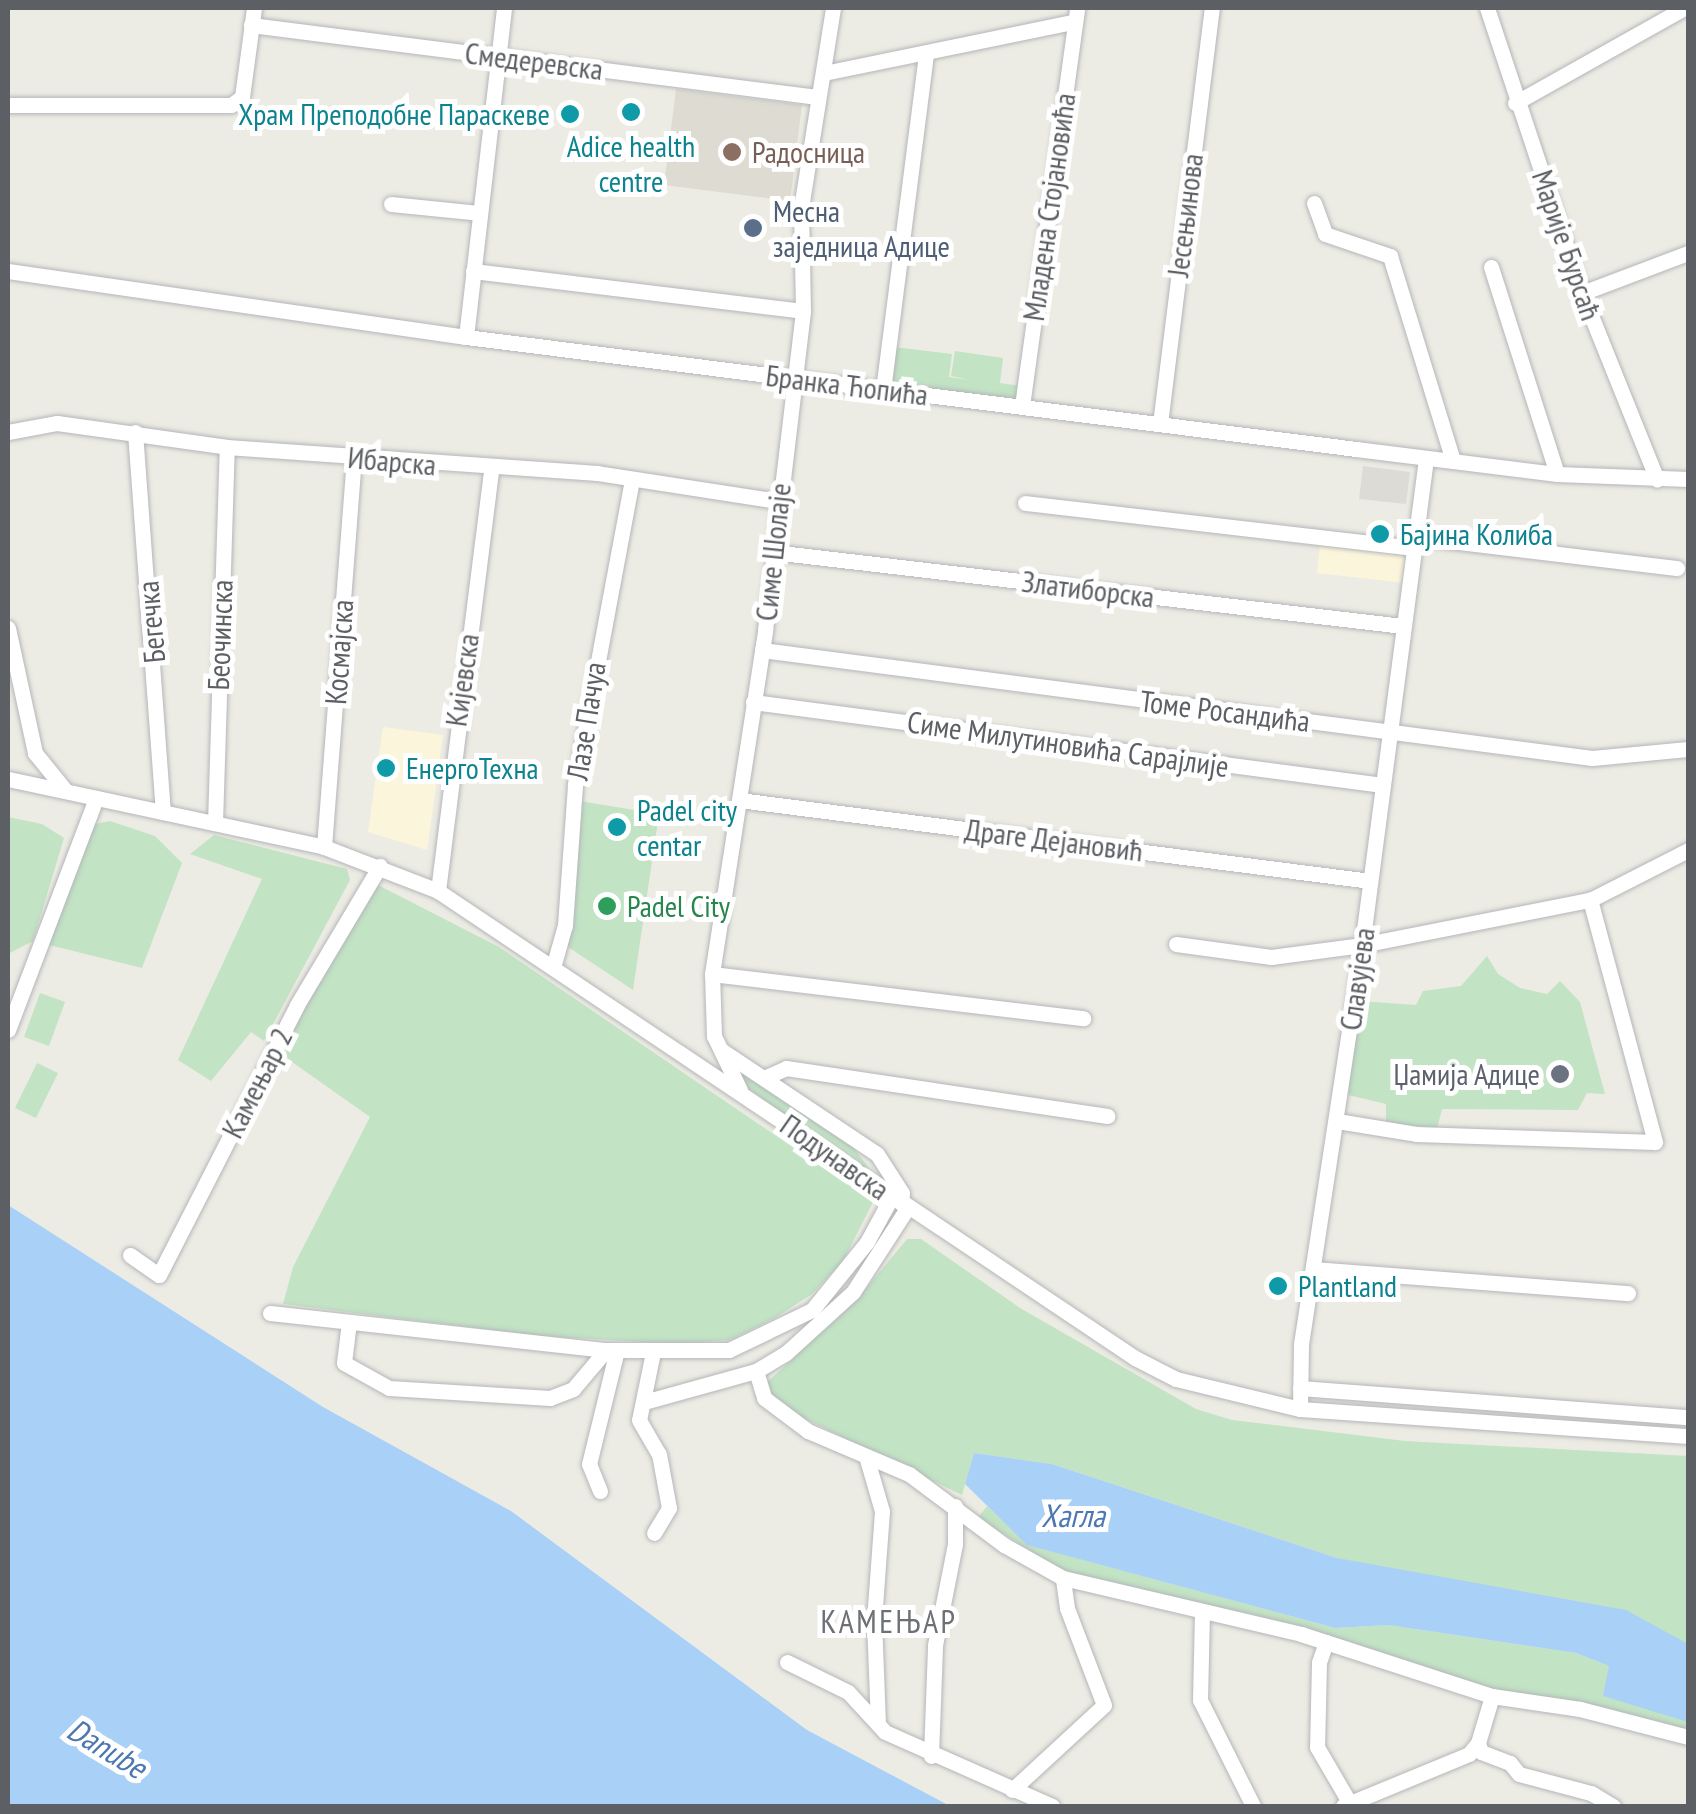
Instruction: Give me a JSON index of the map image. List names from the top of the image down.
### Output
{
  "streets": {
    "street": [
      "Смедеревска",
      "Младена Стојановића",
      "Јесењинова",
      "Марије Бурсаћ",
      "Бранка Ћопића",
      "Ибарска",
      "Симе Шолаје",
      "Златиборска",
      "Бегечка",
      "Беочинска",
      "Космајска",
      "Кијевска",
      "Томе Росандића",
      "Лазе Пачуа",
      "Симе Милутиновића Сарајлије",
      "Драге Дејановић",
      "Славујева",
      "Камењар 2",
      "Подунавска"
    ]
  },
  "crossings": [
    ["Смедеревска", "Симе Шолаје"],
    ["Младена Стојановића", "Бранка Ћопића"],
    ["Јесењинова", "Бранка Ћопића"],
    ["Марије Бурсаћ", "Бранка Ћопића"],
    ["Бранка Ћопића", "Симе Шолаје"],
    ["Бранка Ћопића", "Славујева"],
    ["Ибарска", "Симе Шолаје"],
    ["Ибарска", "Бегечка"],
    ["Ибарска", "Беочинска"],
    ["Ибарска", "Космајска"],
    ["Ибарска", "Кијевска"],
    ["Ибарска", "Лазе Пачуа"],
    ["Симе Шолаје", "Златиборска"],
    ["Симе Шолаје", "Томе Росандића"],
    ["Симе Шолаје", "Симе Милутиновића Сарајлије"],
    ["Симе Шолаје", "Драге Дејановић"],
    ["Симе Шолаје", "Подунавска"],
    ["Златиборска", "Славујева"],
    ["Бегечка", "Подунавска"],
    ["Беочинска", "Подунавска"],
    ["Космајска", "Подунавска"],
    ["Кијевска", "Подунавска"],
    ["Томе Росандића", "Славујева"],
    ["Лазе Пачуа", "Подунавска"],
    ["Симе Милутиновића Сарајлије", "Славујева"],
    ["Драге Дејановић", "Славујева"],
    ["Славујева", "Подунавска"],
    ["Камењар 2", "Подунавска"]
  ],
  "districts": ["КАМЕЊАР"],
  "water": ["Хагла", "Danube"],
  "places": [
    "Adice health centre",
    "Храм Преподобне Параскеве",
    "Радосница",
    "Месна заједница Адице",
    "Бајина Колиба",
    "ЕнергоТехна",
    "Padel city centar",
    "Padel City",
    "Џамија Адице",
    "Plantland"
  ]
}
